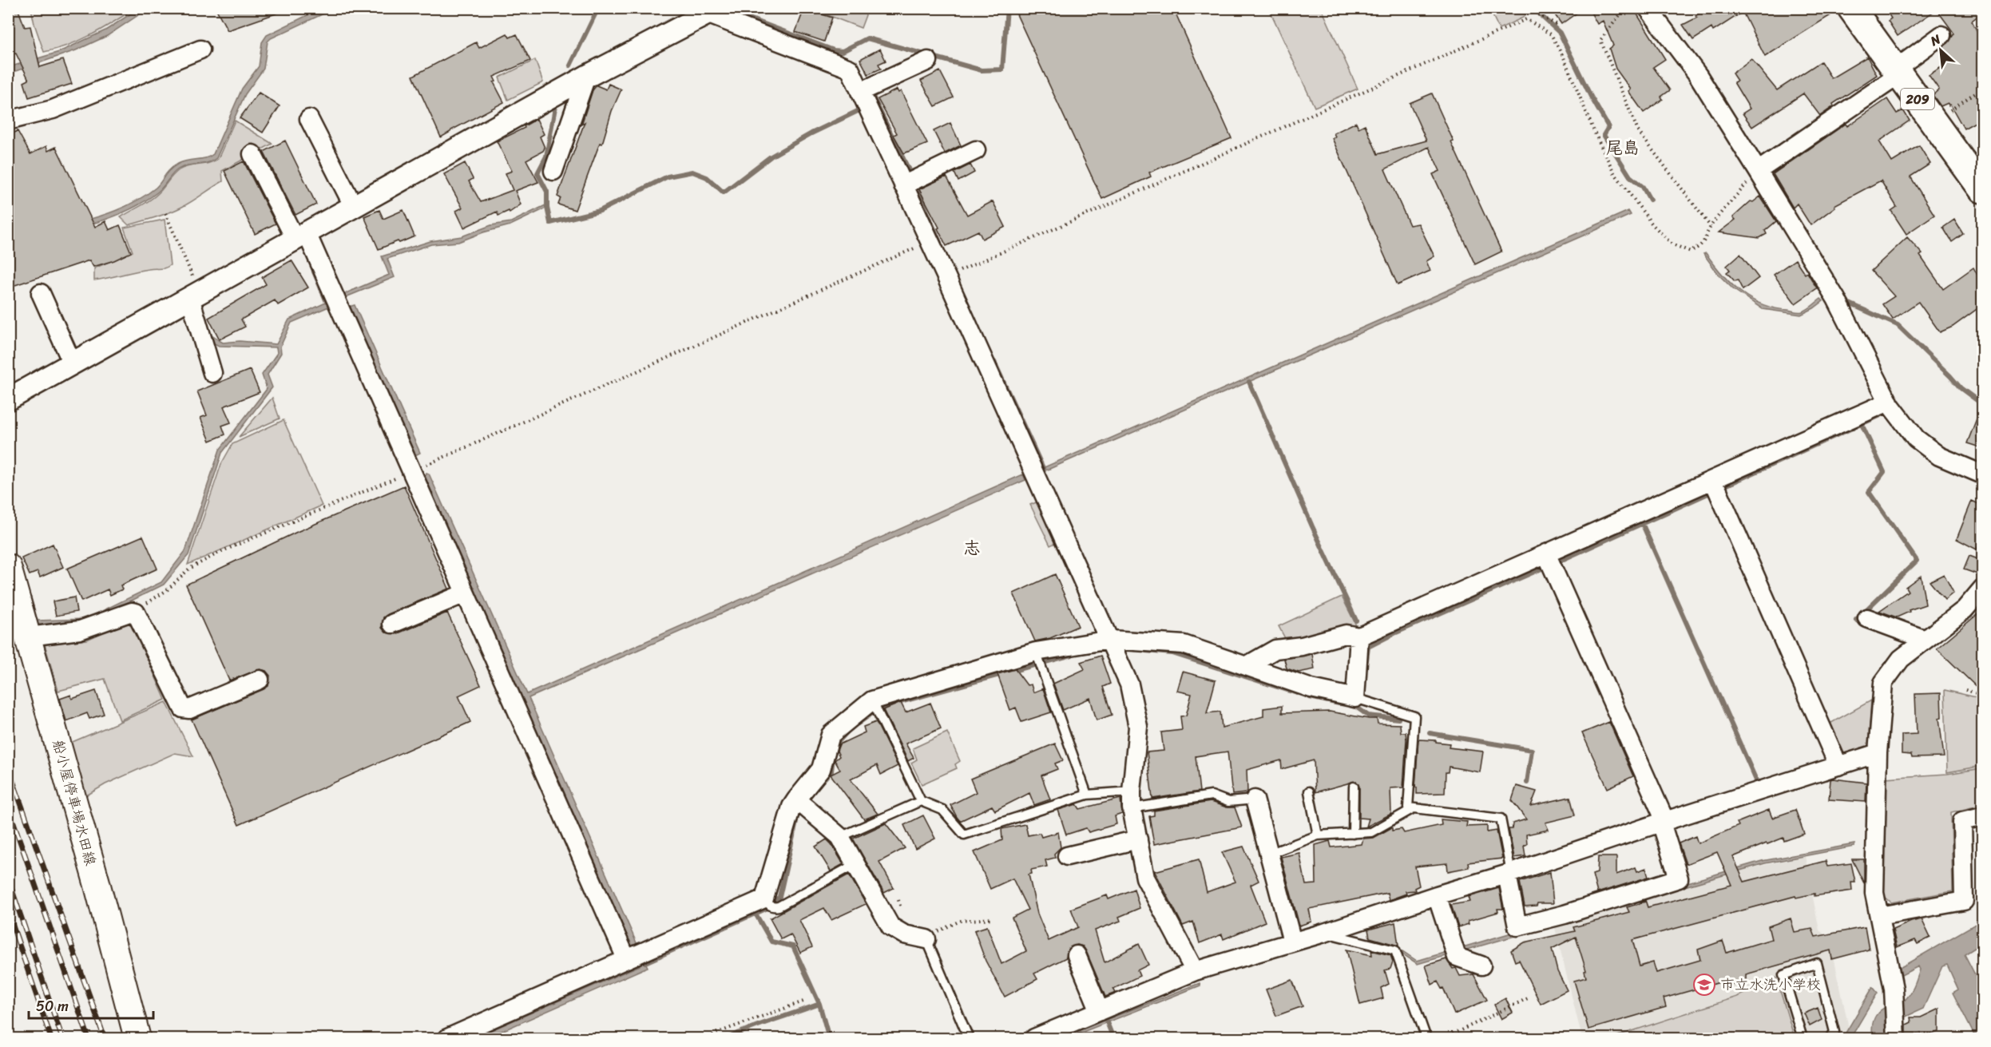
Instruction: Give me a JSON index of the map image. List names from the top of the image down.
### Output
{
  "streets": {
    "highway": ["209"],
    "main road": ["船小屋停車場水田線"]
  },
  "districts": ["尾島", "志"],
  "places": {
    "school or university": ["市立水洗小学校"]
  },
  "scale_bar": "50 m",
  "north": "top left"
}
